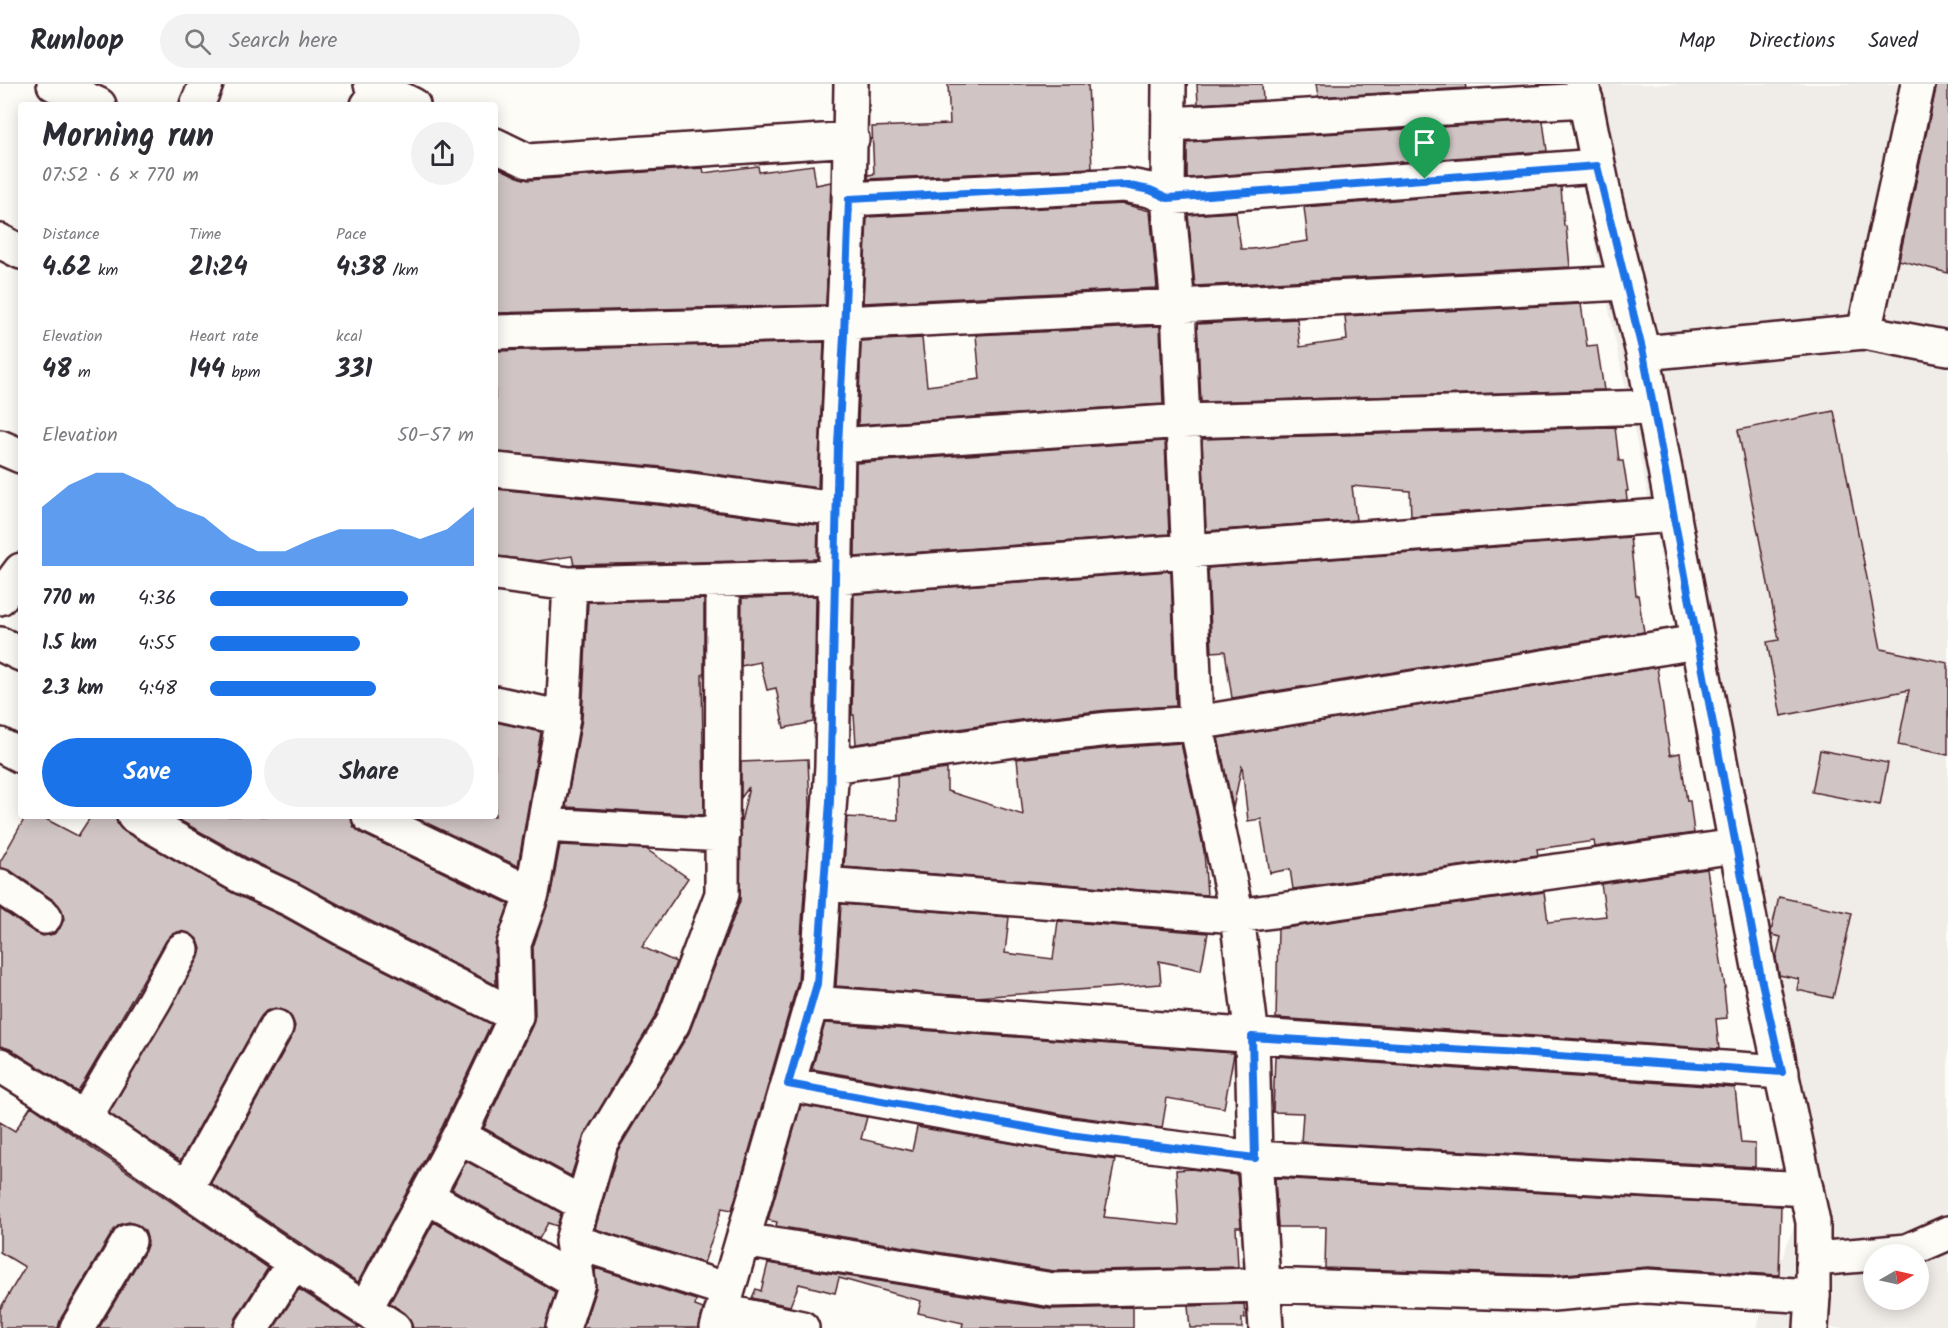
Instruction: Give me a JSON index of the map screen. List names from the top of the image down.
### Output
{
  "north": "right",
  "page": {
    "header": "Runloop",
    "search": "Search here",
    "nav": ["Map", "Directions", "Saved"],
    "heading": ["Morning run", "07:52 · 6 × 770 m"],
    "stats": [
      ["Distance", "4.62 km"],
      ["Time", "21:24"],
      ["Pace", "4:38 /km"],
      ["Elevation", "48 m"],
      ["Heart rate", "144 bpm"],
      ["kcal", "331"]
    ],
    "chart": ["Elevation", "50–57 m"],
    "list": [
      {
        "name": "770 m",
        "note": "4:36"
      },
      {
        "name": "1.5 km",
        "note": "4:55"
      },
      {
        "name": "2.3 km",
        "note": "4:48"
      }
    ],
    "buttons": ["Save", "Share"]
  }
}
